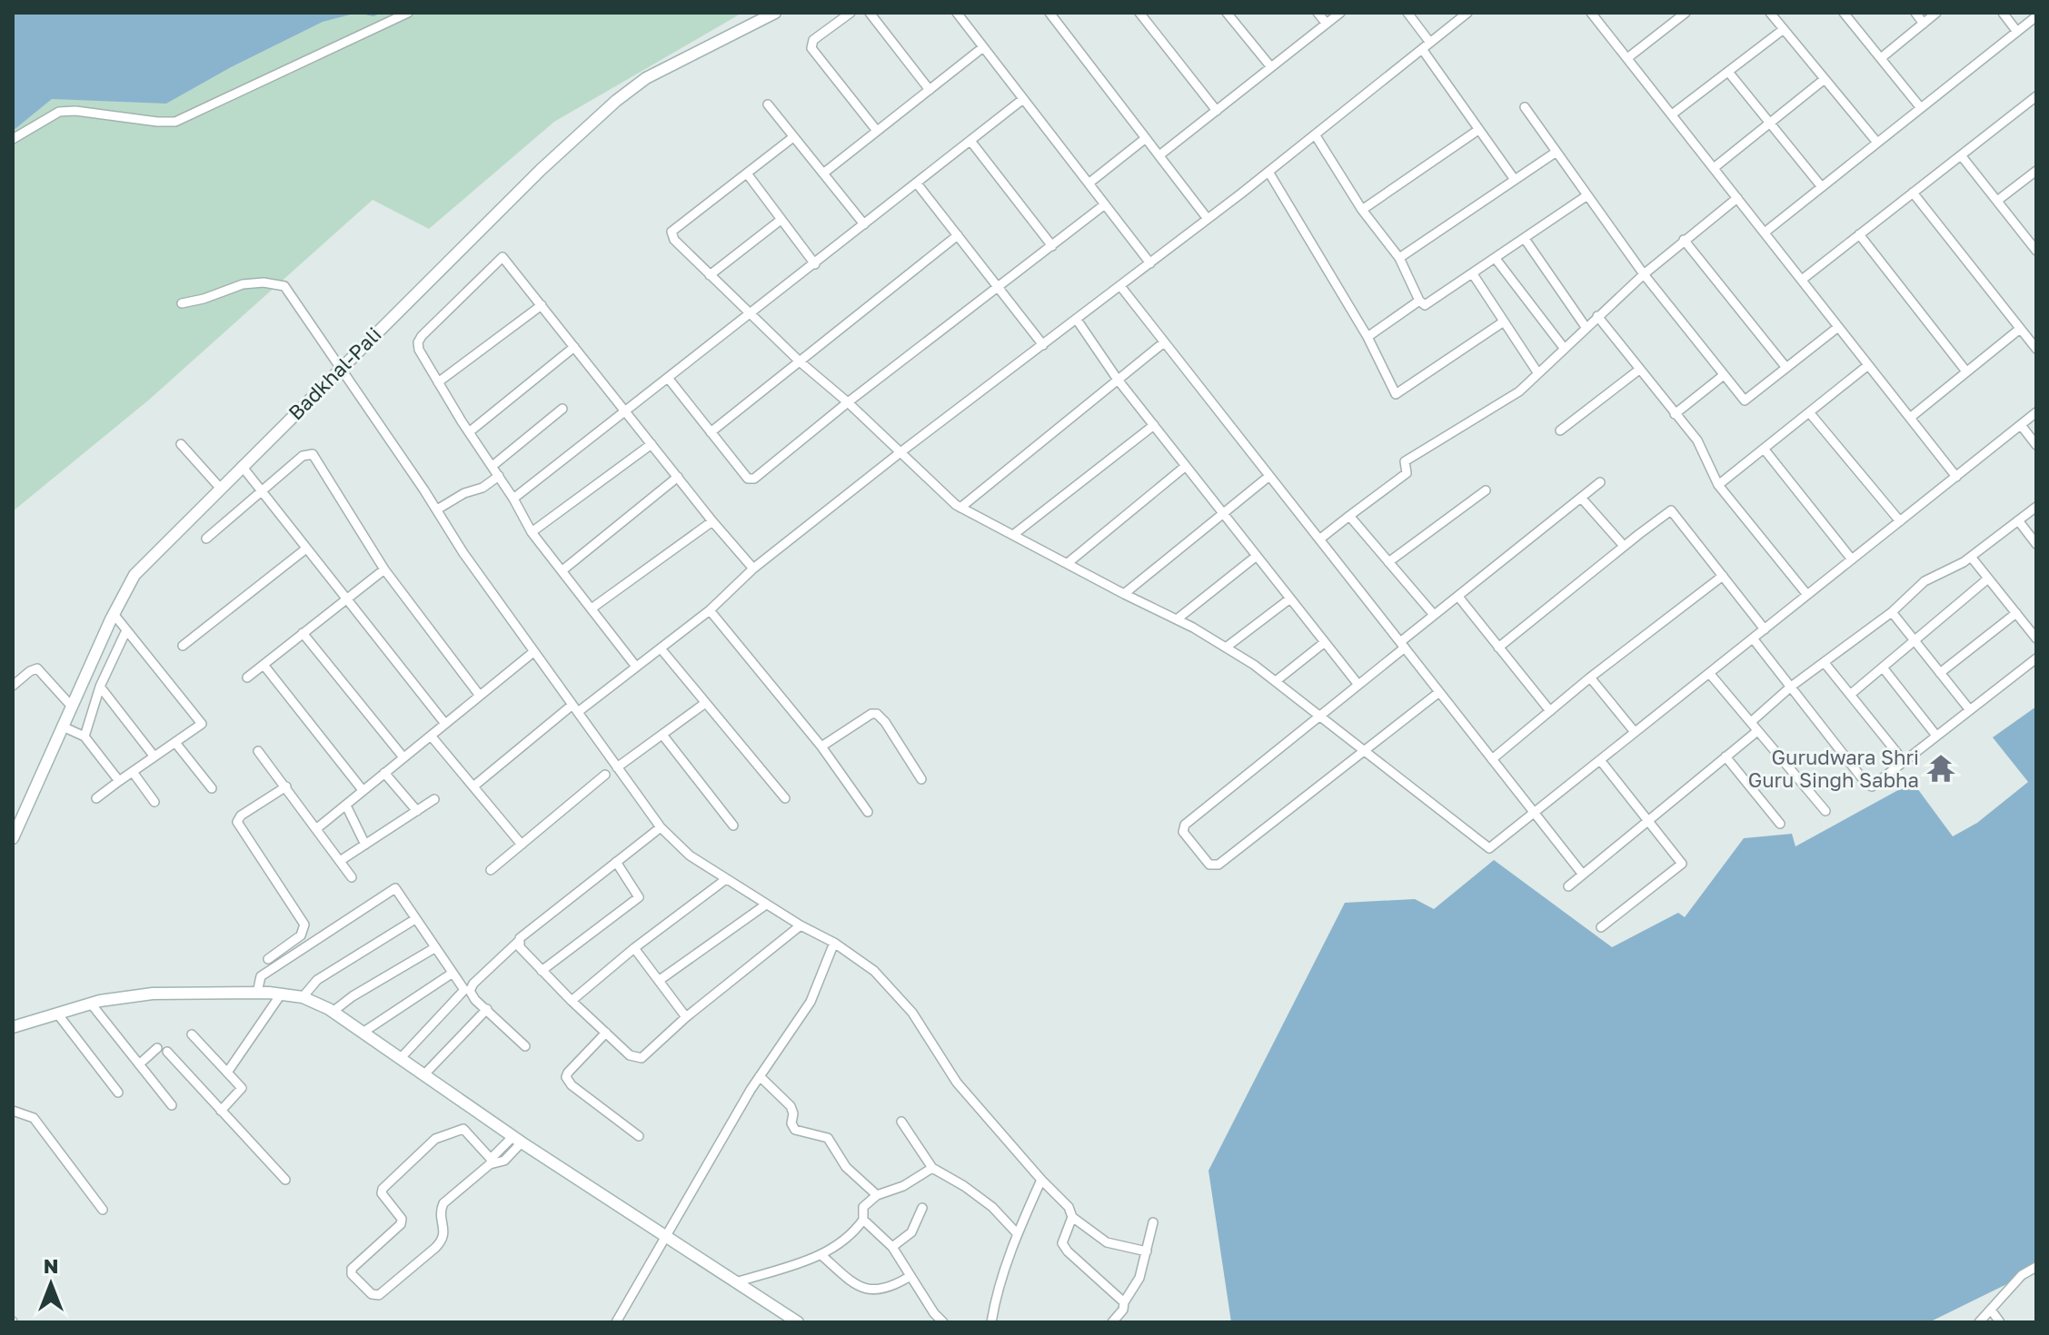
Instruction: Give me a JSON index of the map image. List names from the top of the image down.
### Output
{
  "streets": {
    "street": ["Badkhal-Pali"]
  },
  "places": {
    "temple": ["Gurudwara Shri Guru Singh Sabha"]
  },
  "north": "top"
}
